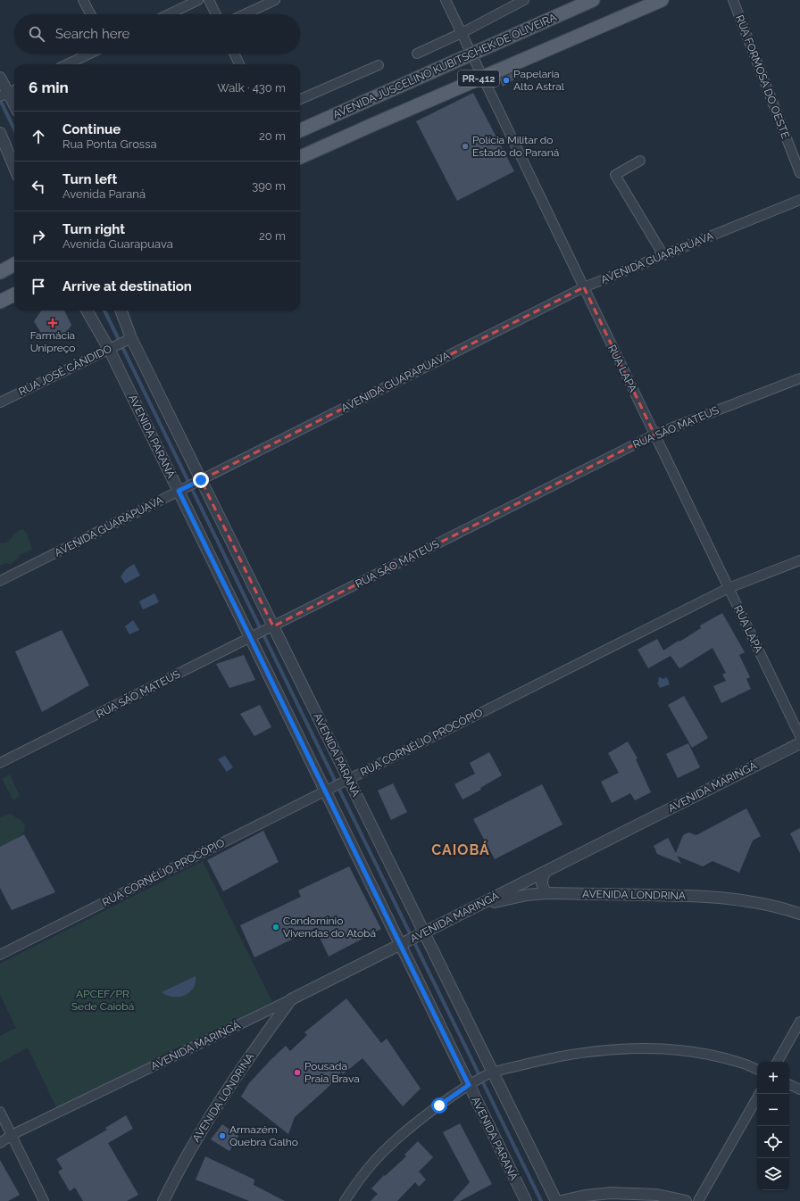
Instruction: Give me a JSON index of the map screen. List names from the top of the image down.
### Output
{
  "streets": {
    "main road": ["AVENIDA JUSCELINO KUBITSCHEK DE OLIVEIRA", "PR-412"],
    "street": [
      "RUA FORMOSA DO OESTE",
      "AVENIDA GUARAPUAVA",
      "RUA LAPA",
      "RUA JOSÉ CÂNDIDO",
      "RUA SÃO MATEUS",
      "AVENIDA PARANÁ",
      "RUA CORNÉLIO PROCÓPIO",
      "AVENIDA MARINGÁ",
      "AVENIDA LONDRINA"
    ]
  },
  "crossings": [
    ["AVENIDA JUSCELINO KUBITSCHEK DE OLIVEIRA", "RUA LAPA"],
    ["PR-412", "RUA LAPA"],
    ["AVENIDA GUARAPUAVA", "RUA LAPA"],
    ["AVENIDA GUARAPUAVA", "AVENIDA PARANÁ"],
    ["RUA LAPA", "RUA SÃO MATEUS"],
    ["RUA LAPA", "RUA CORNÉLIO PROCÓPIO"],
    ["RUA JOSÉ CÂNDIDO", "AVENIDA PARANÁ"],
    ["RUA SÃO MATEUS", "AVENIDA PARANÁ"],
    ["AVENIDA PARANÁ", "RUA CORNÉLIO PROCÓPIO"],
    ["AVENIDA PARANÁ", "AVENIDA MARINGÁ"],
    ["AVENIDA MARINGÁ", "AVENIDA LONDRINA"]
  ],
  "districts": ["CAIOBÁ"],
  "parks": ["APCEF/PR Sede Caiobá"],
  "places": {
    "other": [
      "Papelaria Alto Astral",
      "Polícia Militar do Estado do Paraná",
      "Condomínio Vivendas do Atobá",
      "Pousada Praia Brava",
      "Armazém Quebra Galho"
    ],
    "health": ["Farmácia Unipreço"]
  },
  "page": {
    "search": "Search here",
    "heading": ["6 min", "Walk · 430 m"],
    "list": [
      ["Continue", "Rua Ponta Grossa", "20 m"],
      ["Turn left", "Avenida Paraná", "390 m"],
      ["Turn right", "Avenida Guarapuava", "20 m"],
      "Arrive at destination"
    ],
    "map_buttons": ["+", "−"]
  }
}
